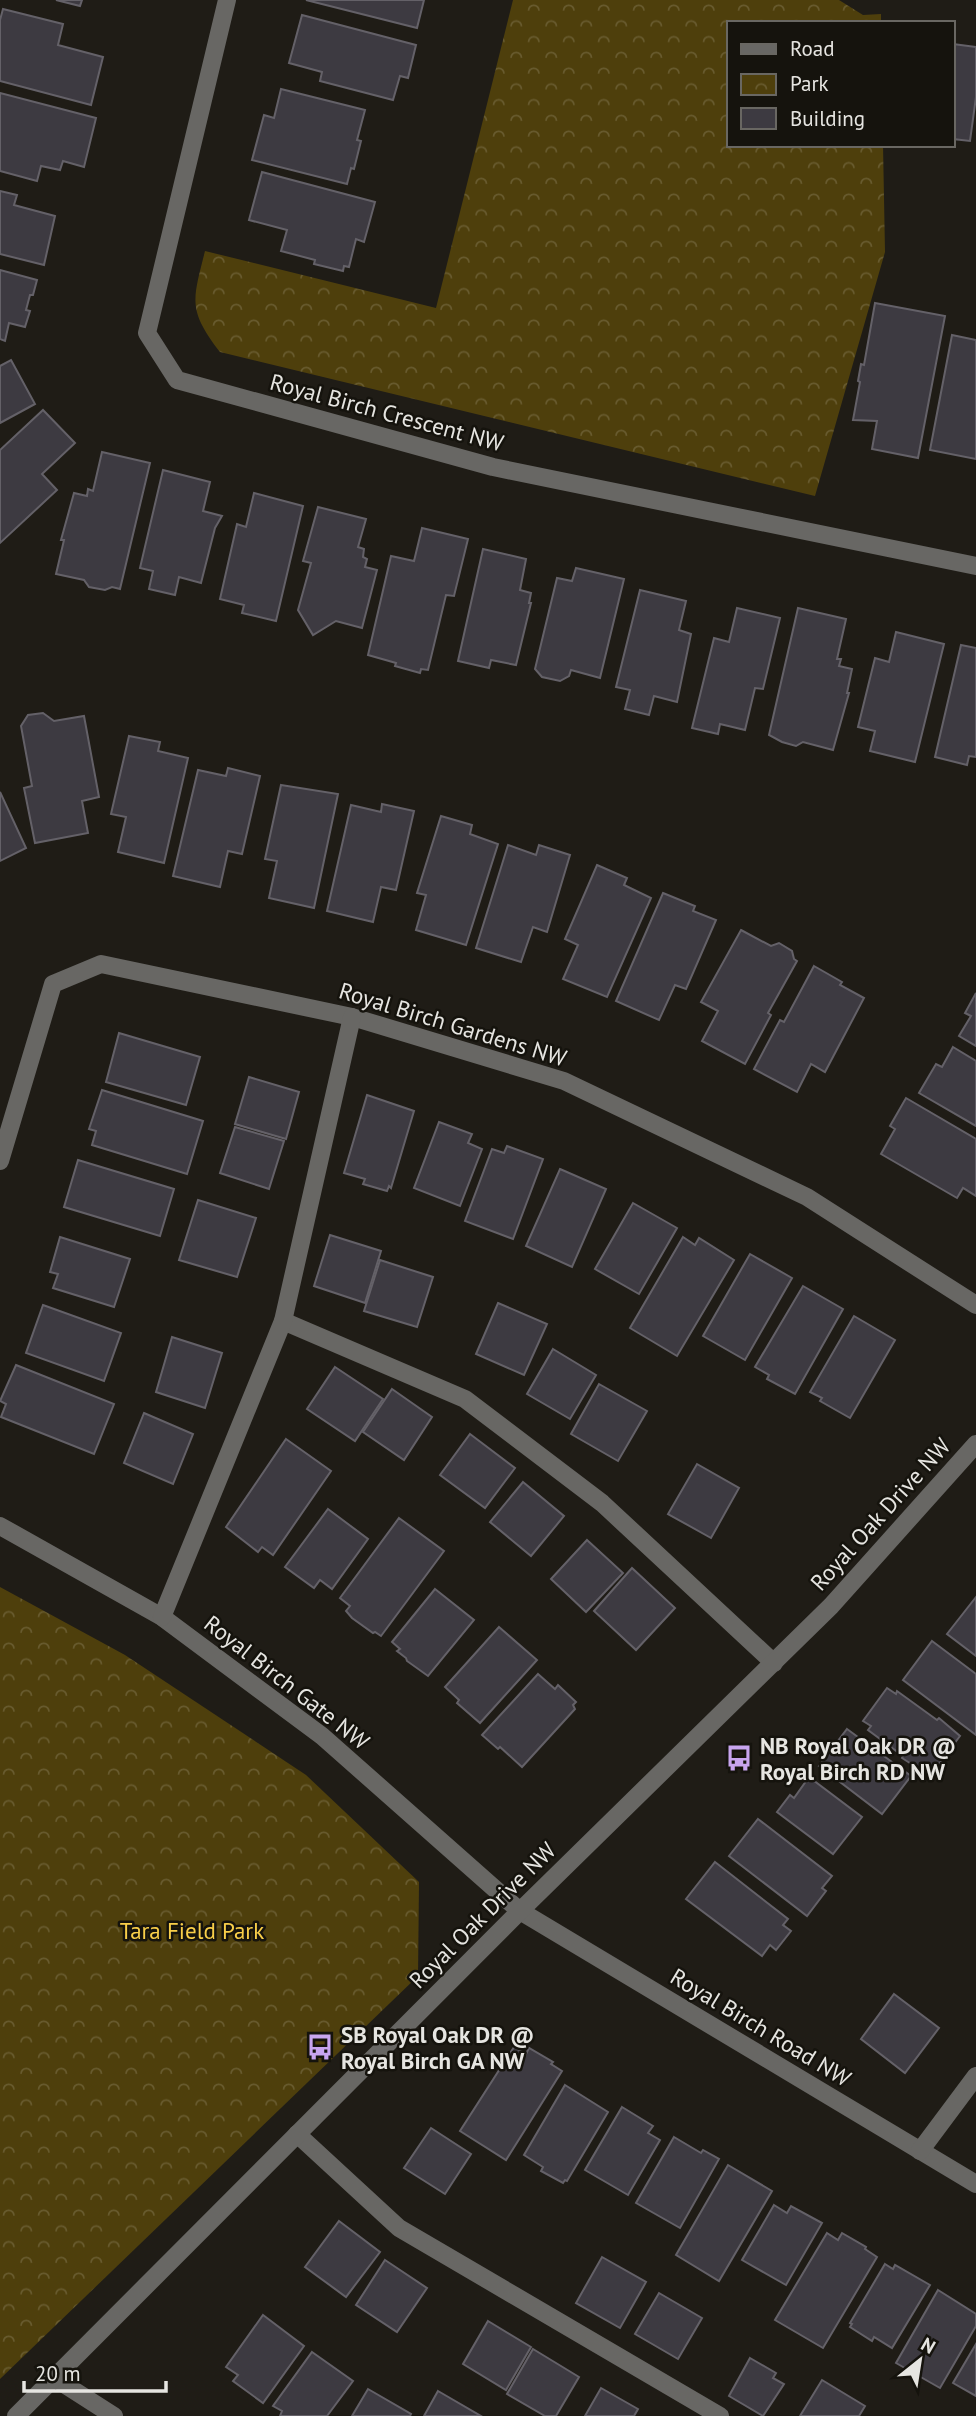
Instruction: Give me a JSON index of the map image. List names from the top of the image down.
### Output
{
  "streets": {
    "street": [
      "Royal Birch Crescent NW",
      "Royal Birch Gardens NW",
      "Royal Oak Drive NW",
      "Royal Birch Gate NW",
      "Royal Birch Road NW"
    ]
  },
  "crossings": [
    ["Royal Oak Drive NW", "Royal Birch Gate NW"],
    ["Royal Oak Drive NW", "Royal Birch Road NW"],
    ["Royal Birch Gate NW", "Royal Birch Road NW"]
  ],
  "parks": ["Tara Field Park"],
  "places": {
    "bus stop": ["NB Royal Oak DR @ Royal Birch RD NW", "SB Royal Oak DR @ Royal Birch GA NW"]
  },
  "legend": ["Road", "Park", "Building"],
  "scale_bar": "20 m",
  "north": "top right"
}
